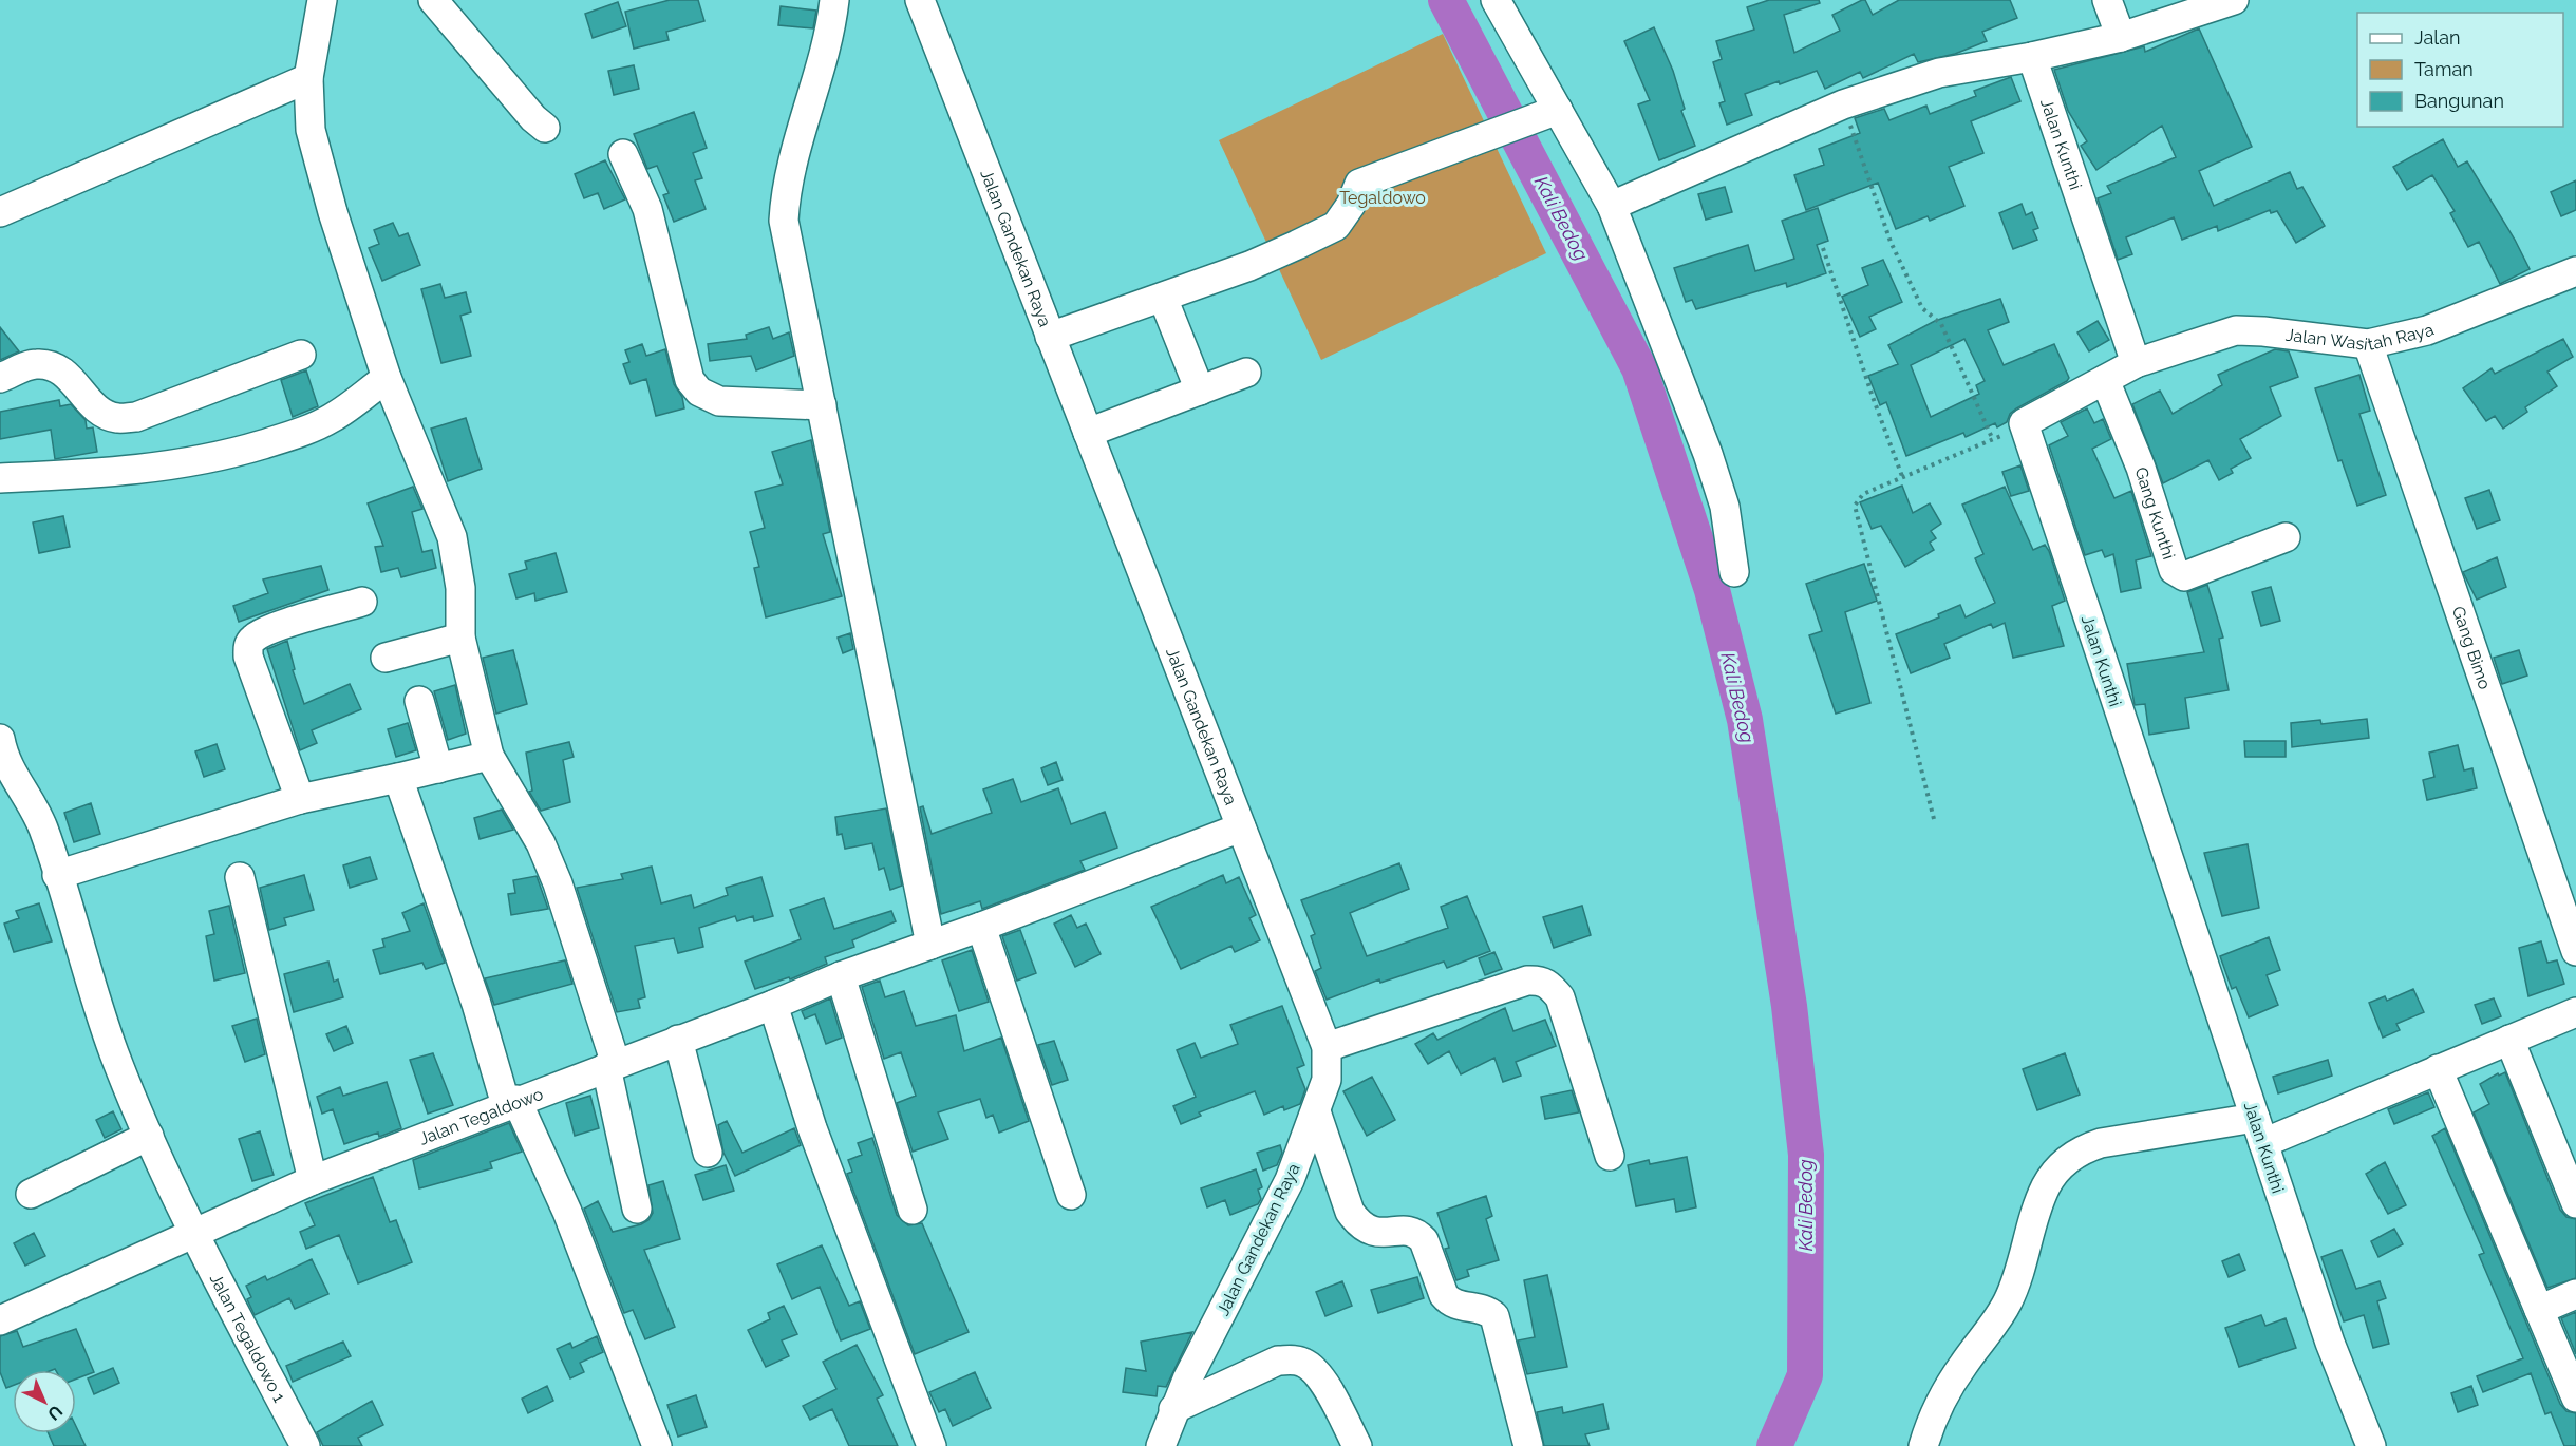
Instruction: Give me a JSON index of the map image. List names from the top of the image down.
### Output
{
  "streets": {
    "street": [
      "Jalan Kunthi",
      "Jalan Gandekan Raya",
      "Jalan Wasitah Raya",
      "Gang Kunthi",
      "Gang Bimo",
      "Jalan Tegaldowo",
      "Jalan Tegaldowo 1"
    ]
  },
  "crossings": [
    ["Jalan Kunthi", "Jalan Wasitah Raya"],
    ["Jalan Gandekan Raya", "Jalan Tegaldowo"],
    ["Jalan Wasitah Raya", "Gang Bimo"],
    ["Jalan Tegaldowo", "Jalan Tegaldowo 1"]
  ],
  "water": ["Kali Bedog"],
  "parks": ["Tegaldowo"],
  "legend": ["Jalan", "Taman", "Bangunan"],
  "north": "bottom right"
}
